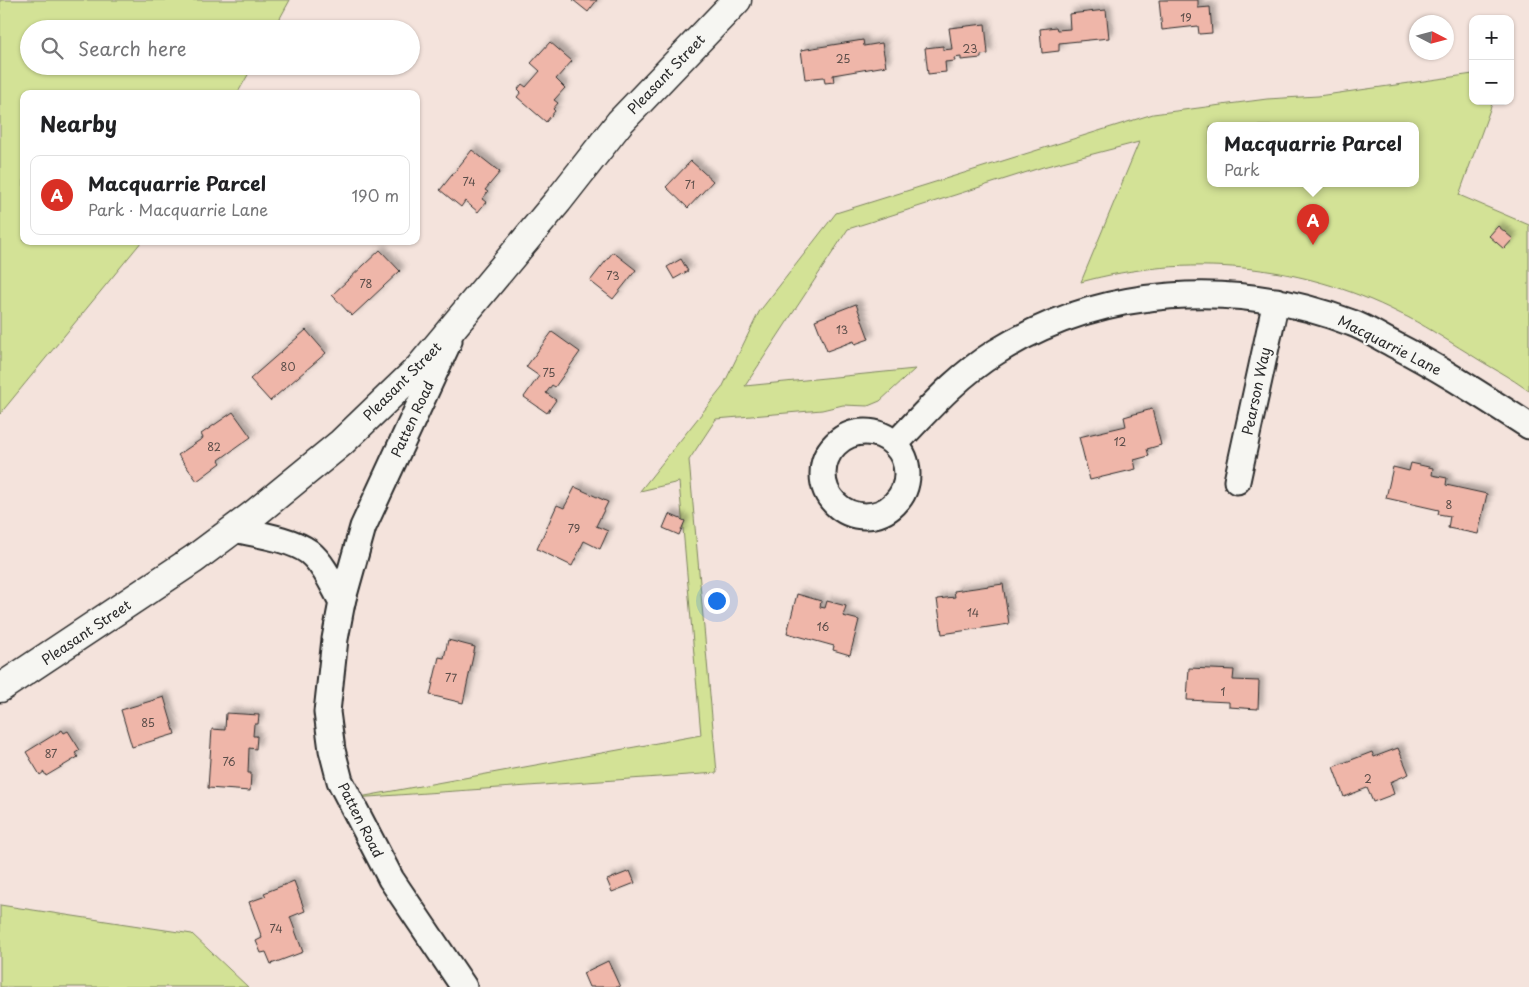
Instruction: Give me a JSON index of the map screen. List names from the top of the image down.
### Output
{
  "streets": {
    "main road": ["Pleasant Street"],
    "street": ["Macquarrie Lane", "Pearson Way", "Patten Road"]
  },
  "crossings": [
    ["Pleasant Street", "Patten Road"],
    ["Macquarrie Lane", "Pearson Way"]
  ],
  "house_numbers": [
    "19",
    "23",
    "25",
    "74",
    "71",
    "73",
    "78",
    "13",
    "80",
    "75",
    "12",
    "82",
    "8",
    "79",
    "14",
    "16",
    "77",
    "1",
    "85",
    "87",
    "76",
    "2",
    "74"
  ],
  "north": "right",
  "page": {
    "map_buttons": ["+", "−"],
    "search": "Search here",
    "heading": "Nearby",
    "popup": ["Macquarrie Parcel", "Park"],
    "list": [
      {
        "mark": "A",
        "name": "Macquarrie Parcel",
        "note": "Park · Macquarrie Lane",
        "value": "190 m"
      }
    ],
    "pins": "A"
  }
}
